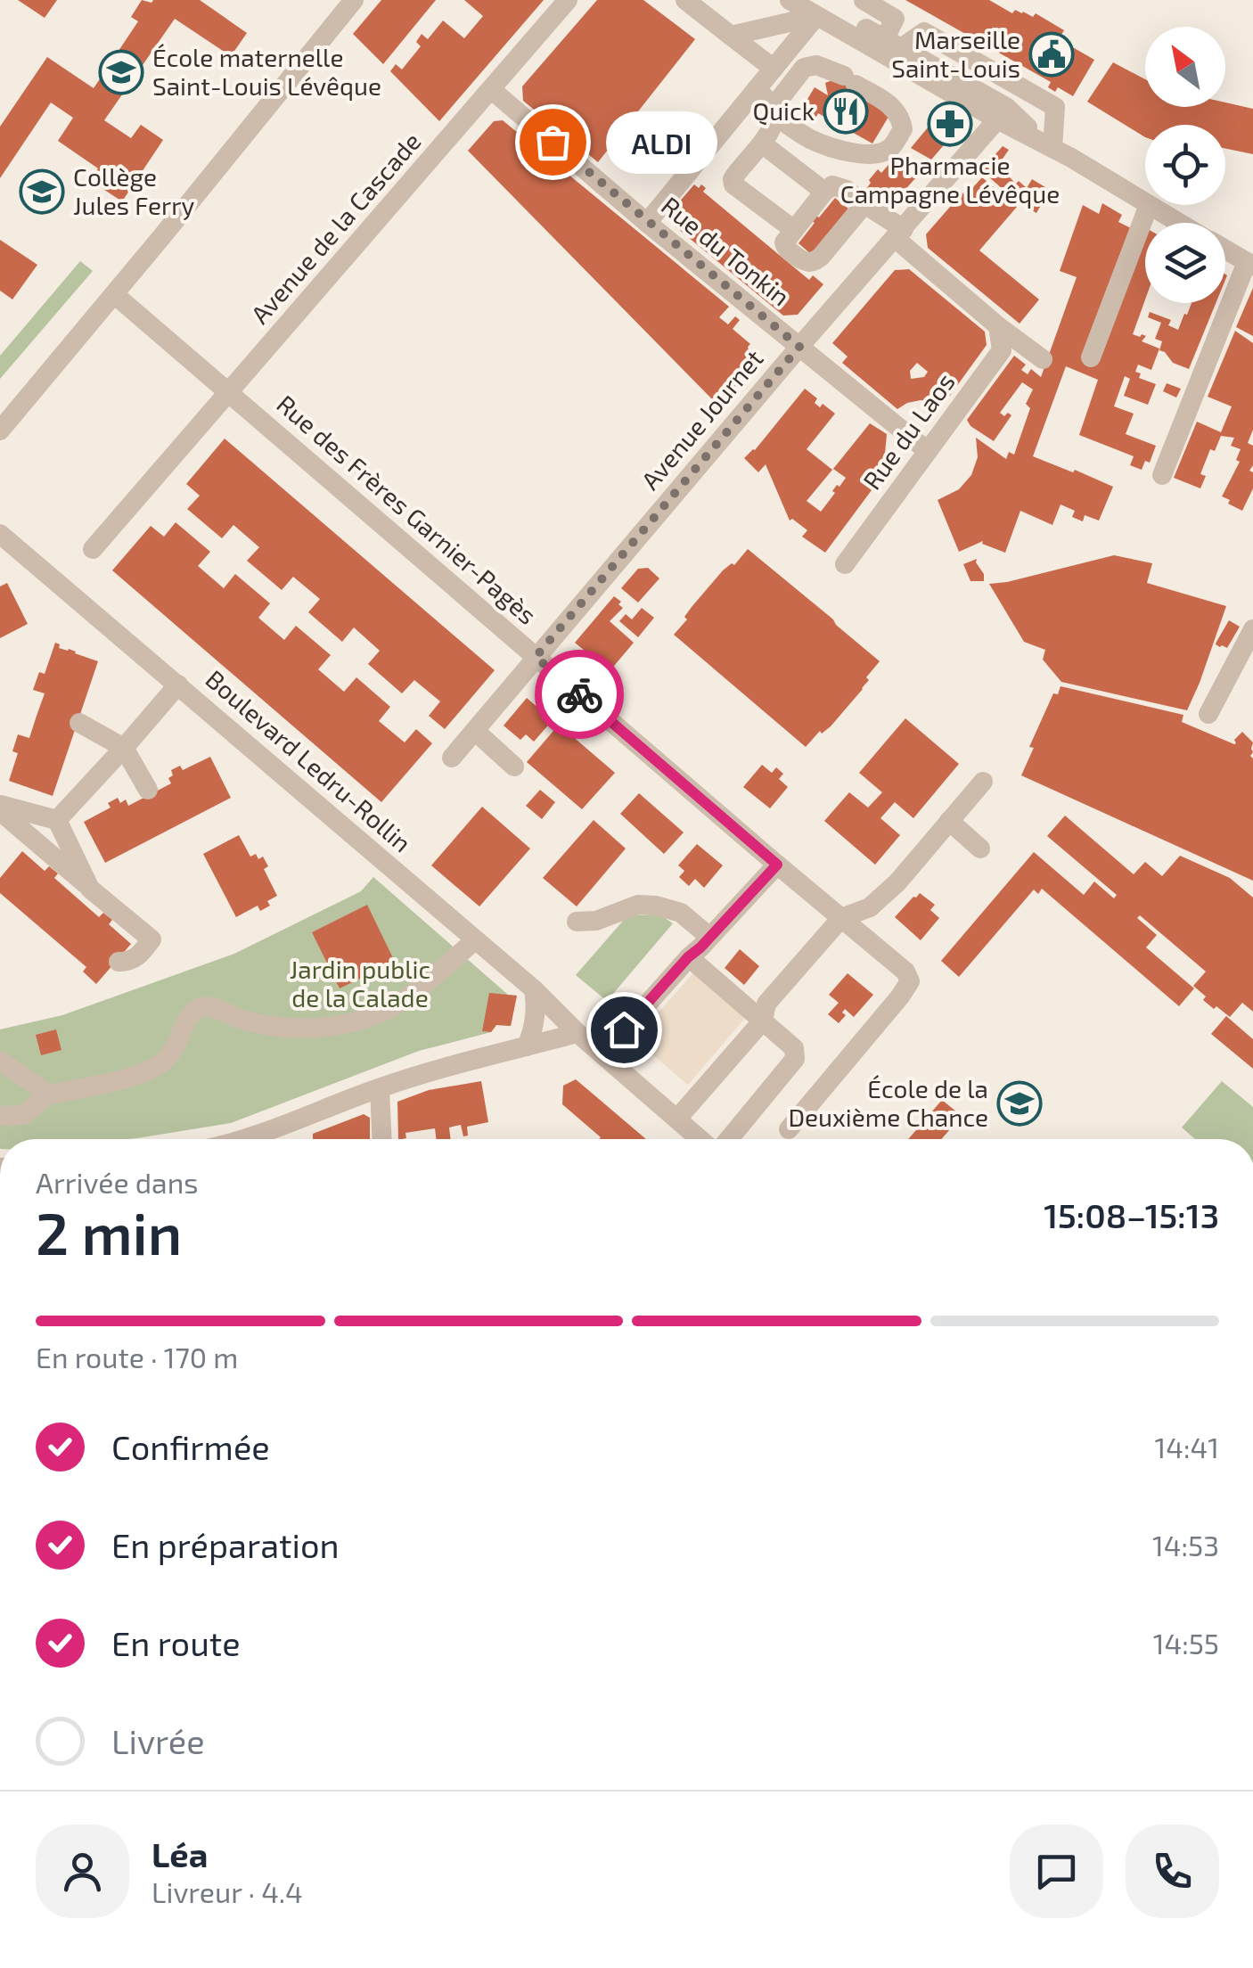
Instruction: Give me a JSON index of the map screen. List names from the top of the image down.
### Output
{
  "streets": {
    "street": [
      "Avenue de la Cascade",
      "Rue du Tonkin",
      "Avenue Journet",
      "Rue du Laos",
      "Rue des Frères Garnier-Pagès",
      "Boulevard Ledru-Rollin"
    ]
  },
  "crossings": [
    ["Avenue de la Cascade", "Rue du Tonkin"],
    ["Avenue de la Cascade", "Rue des Frères Garnier-Pagès"],
    ["Rue du Tonkin", "Avenue Journet"],
    ["Rue du Tonkin", "Rue du Laos"],
    ["Avenue Journet", "Rue des Frères Garnier-Pagès"]
  ],
  "parks": ["Jardin public de la Calade"],
  "places": {
    "public building": ["Marseille Saint-Louis"],
    "school or university": ["École maternelle Saint-Louis Lévêque", "Collège Jules Ferry", "École de la Deuxième Chance"],
    "restaurant": ["Quick"],
    "pharmacy": ["Pharmacie Campagne Lévêque"],
    "other": ["ALDI"]
  },
  "north": "top left",
  "page": {
    "bubble": "ALDI",
    "heading": ["2 min", "Arrivée dans", "15:08–15:13"],
    "panel": ["Léa", "Livreur · 4.4"],
    "bar": "En route · 170 m",
    "list": [
      ["Confirmée", "14:41"],
      ["En préparation", "14:53"],
      ["En route", "14:55"],
      "Livrée"
    ]
  }
}
